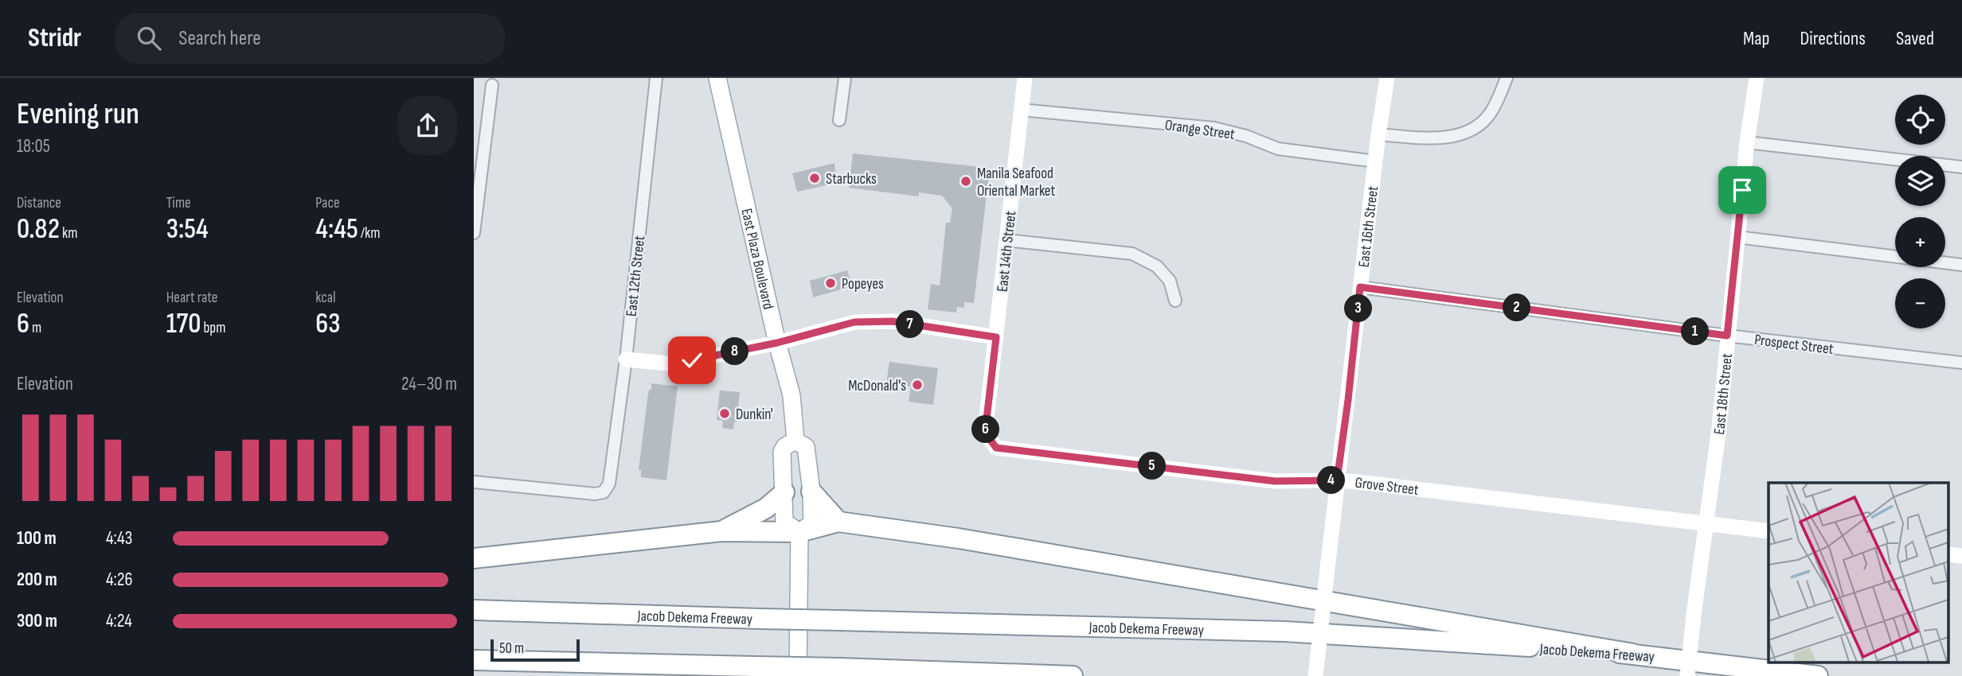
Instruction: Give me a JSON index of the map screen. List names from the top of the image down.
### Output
{
  "streets": {
    "highway": ["Jacob Dekema Freeway"],
    "main road": ["East Plaza Boulevard"],
    "street": [
      "Orange Street",
      "East 16th Street",
      "East 14th Street",
      "East 12th Street",
      "Prospect Street",
      "East 18th Street",
      "Grove Street"
    ]
  },
  "crossings": [
    ["Orange Street", "East 16th Street"],
    ["Orange Street", "East 14th Street"],
    ["East 16th Street", "Prospect Street"],
    ["East 16th Street", "Grove Street"],
    ["East 14th Street", "Grove Street"],
    ["Prospect Street", "East 18th Street"],
    ["East 18th Street", "Grove Street"]
  ],
  "places": [
    "Starbucks",
    "Manila Seafood Oriental Market",
    "Popeyes",
    "McDonald's",
    "Dunkin'"
  ],
  "scale_bar": "50 m",
  "page": {
    "header": "Stridr",
    "search": "Search here",
    "nav": ["Map", "Directions", "Saved"],
    "heading": ["Evening run", "18:05"],
    "map_buttons": ["+", "−"],
    "stats": [
      ["Distance", "0.82 km"],
      ["Time", "3:54"],
      ["Pace", "4:45 /km"],
      ["Elevation", "6 m"],
      ["Heart rate", "170 bpm"],
      ["kcal", "63"]
    ],
    "pins": [
      "2",
      "3",
      "7",
      "1",
      "8",
      "6",
      "5",
      "4"
    ],
    "chart": ["Elevation", "24–30 m"],
    "list": [
      {
        "name": "100 m",
        "note": "4:43"
      },
      {
        "name": "200 m",
        "note": "4:26"
      },
      {
        "name": "300 m",
        "note": "4:24"
      }
    ],
    "scale": "50 m"
  }
}
